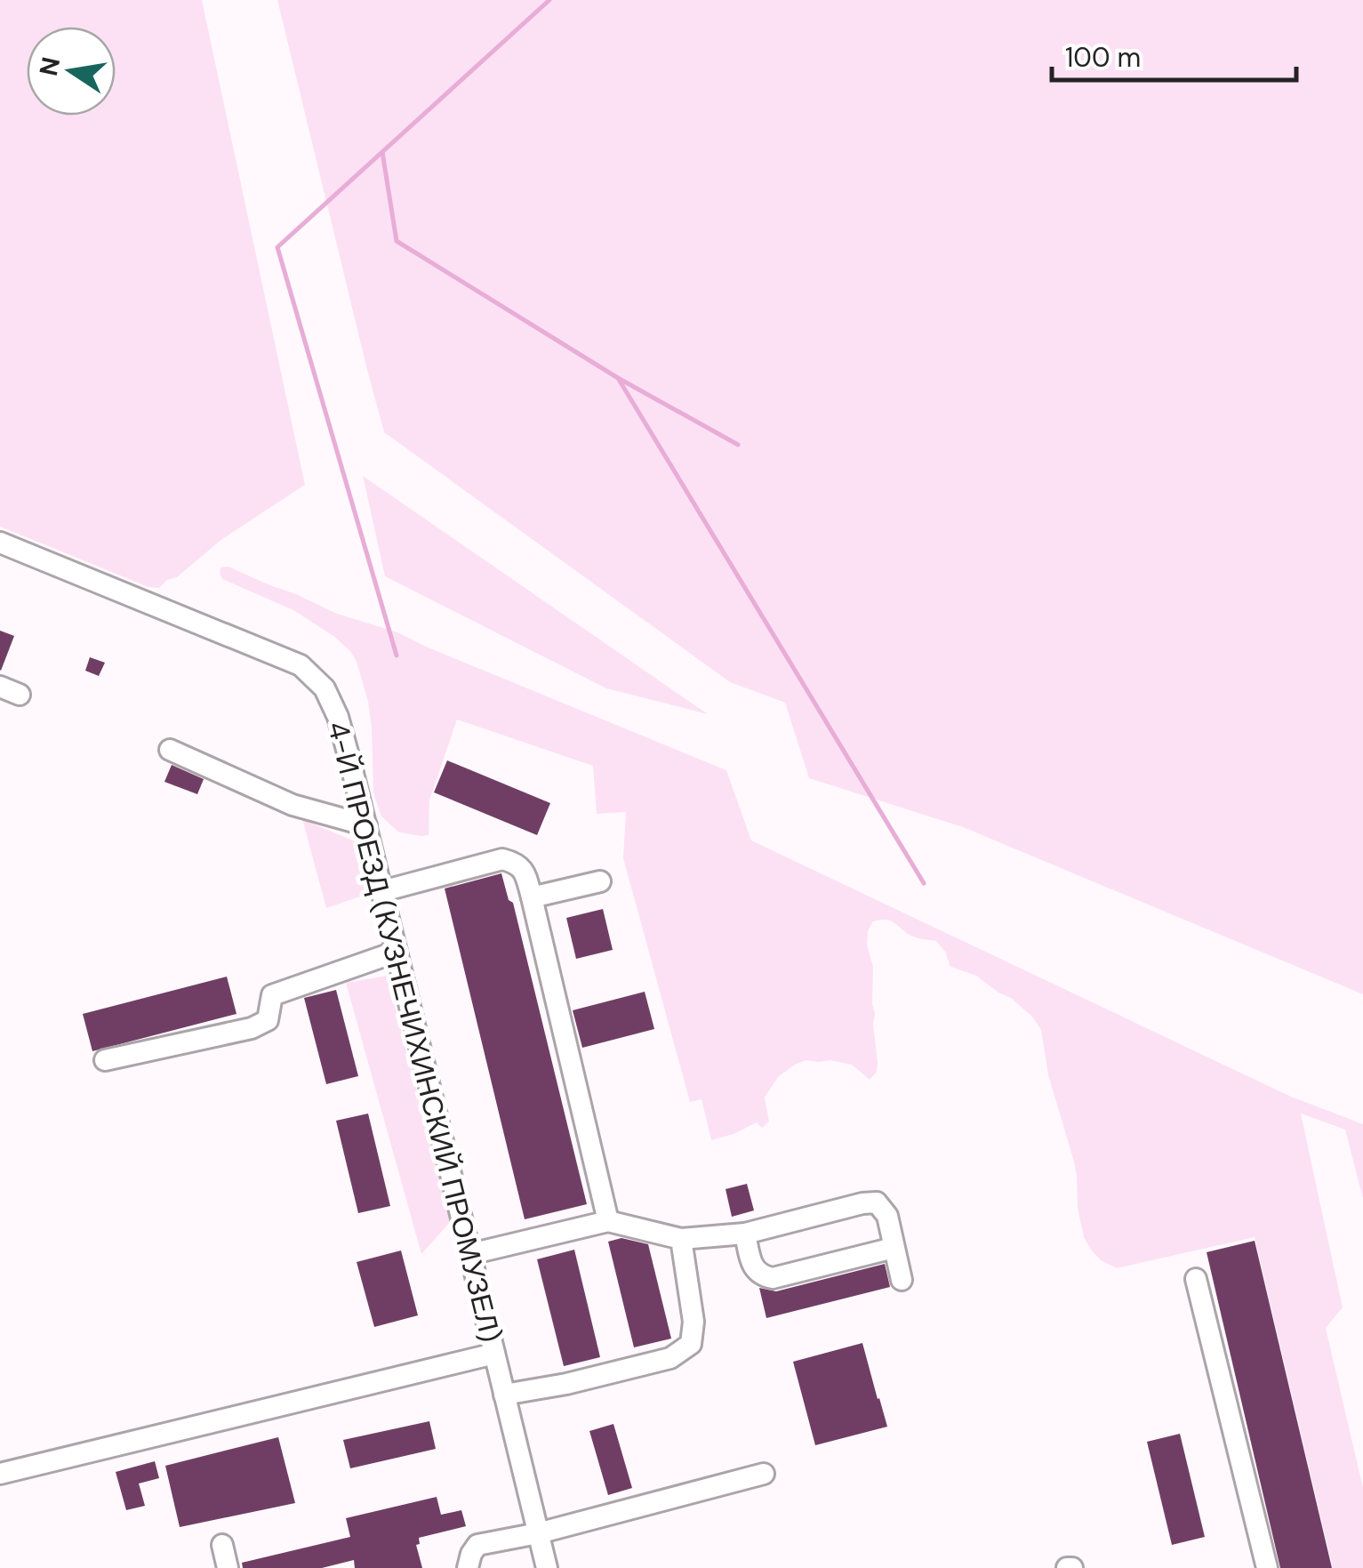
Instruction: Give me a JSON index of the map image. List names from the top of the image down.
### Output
{
  "streets": {
    "street": ["4-Й ПРОЕЗД (КУЗНЕЧИХИНСКИЙ ПРОМУЗЕЛ)"]
  },
  "scale_bar": "100 m",
  "north": "left"
}
